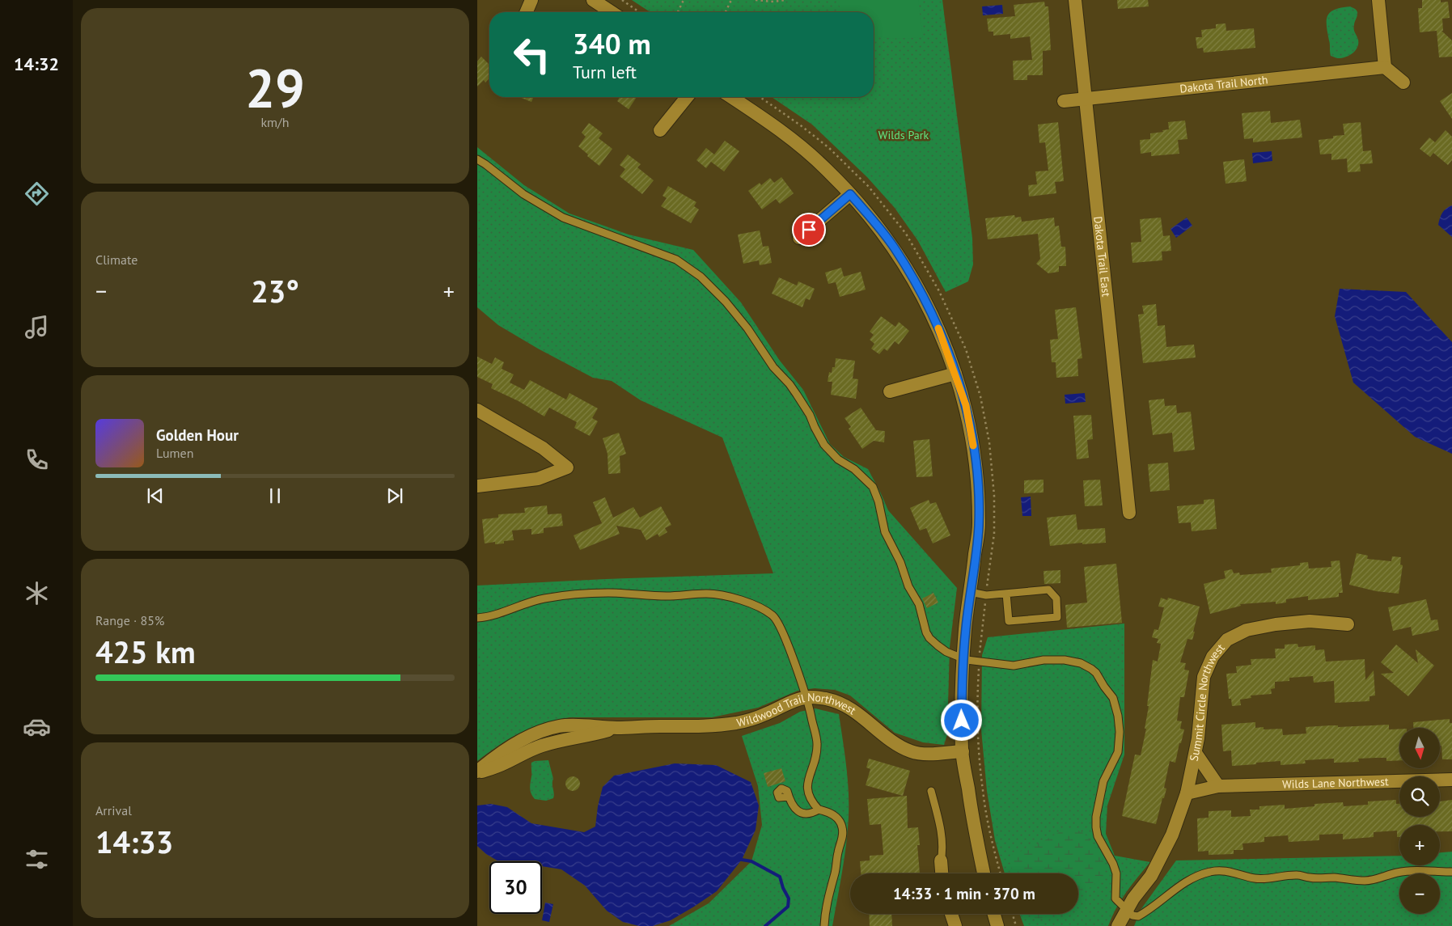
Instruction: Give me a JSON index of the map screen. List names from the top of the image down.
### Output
{
  "streets": {
    "street": [
      "Dakota Trail North",
      "Dakota Trail East",
      "Summit Circle Northwest",
      "Wildwood Trail Northwest",
      "Wilds Lane Northwest"
    ]
  },
  "crossings": [
    ["Dakota Trail North", "Dakota Trail East"],
    ["Summit Circle Northwest", "Wilds Lane Northwest"]
  ],
  "parks": ["Wilds Park"],
  "north": "bottom",
  "page": {
    "tabs": "14:32",
    "tile": [
      ["29", "km/h"],
      "Climate",
      ["Range · 85%", "425 km"],
      ["Arrival", "14:33"]
    ],
    "turn": ["340 m", "Turn left"],
    "heat": ["−", "23°", "+"],
    "song": ["Golden Hour", "Lumen"],
    "map_buttons": ["+", "−"],
    "limit": "30",
    "trip": "14:33 · 1 min · 370 m"
  }
}
